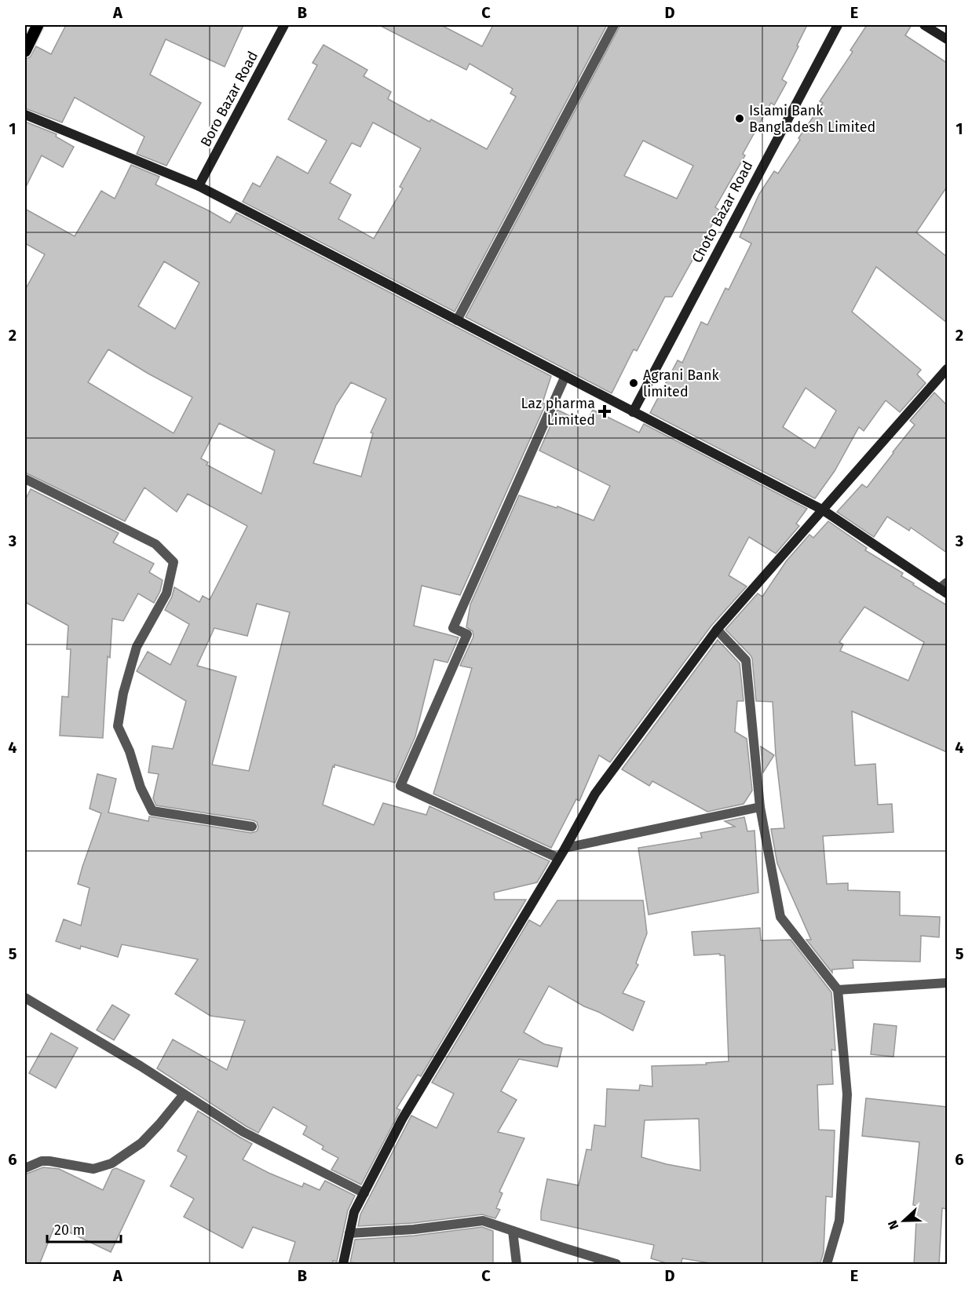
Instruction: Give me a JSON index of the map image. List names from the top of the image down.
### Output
{
  "streets": {
    "street": ["Boro Bazar Road", "Choto Bazar Road"]
  },
  "places": {
    "other": ["Islami Bank Bangladesh Limited", "Agrani Bank limited"],
    "health": ["Laz pharma Limited"]
  },
  "scale_bar": "20 m",
  "north": "left",
  "grid": {
    "columns": [
      "A",
      "B",
      "C",
      "D",
      "E"
    ],
    "rows": [
      "1",
      "2",
      "3",
      "4",
      "5",
      "6"
    ]
  }
}
